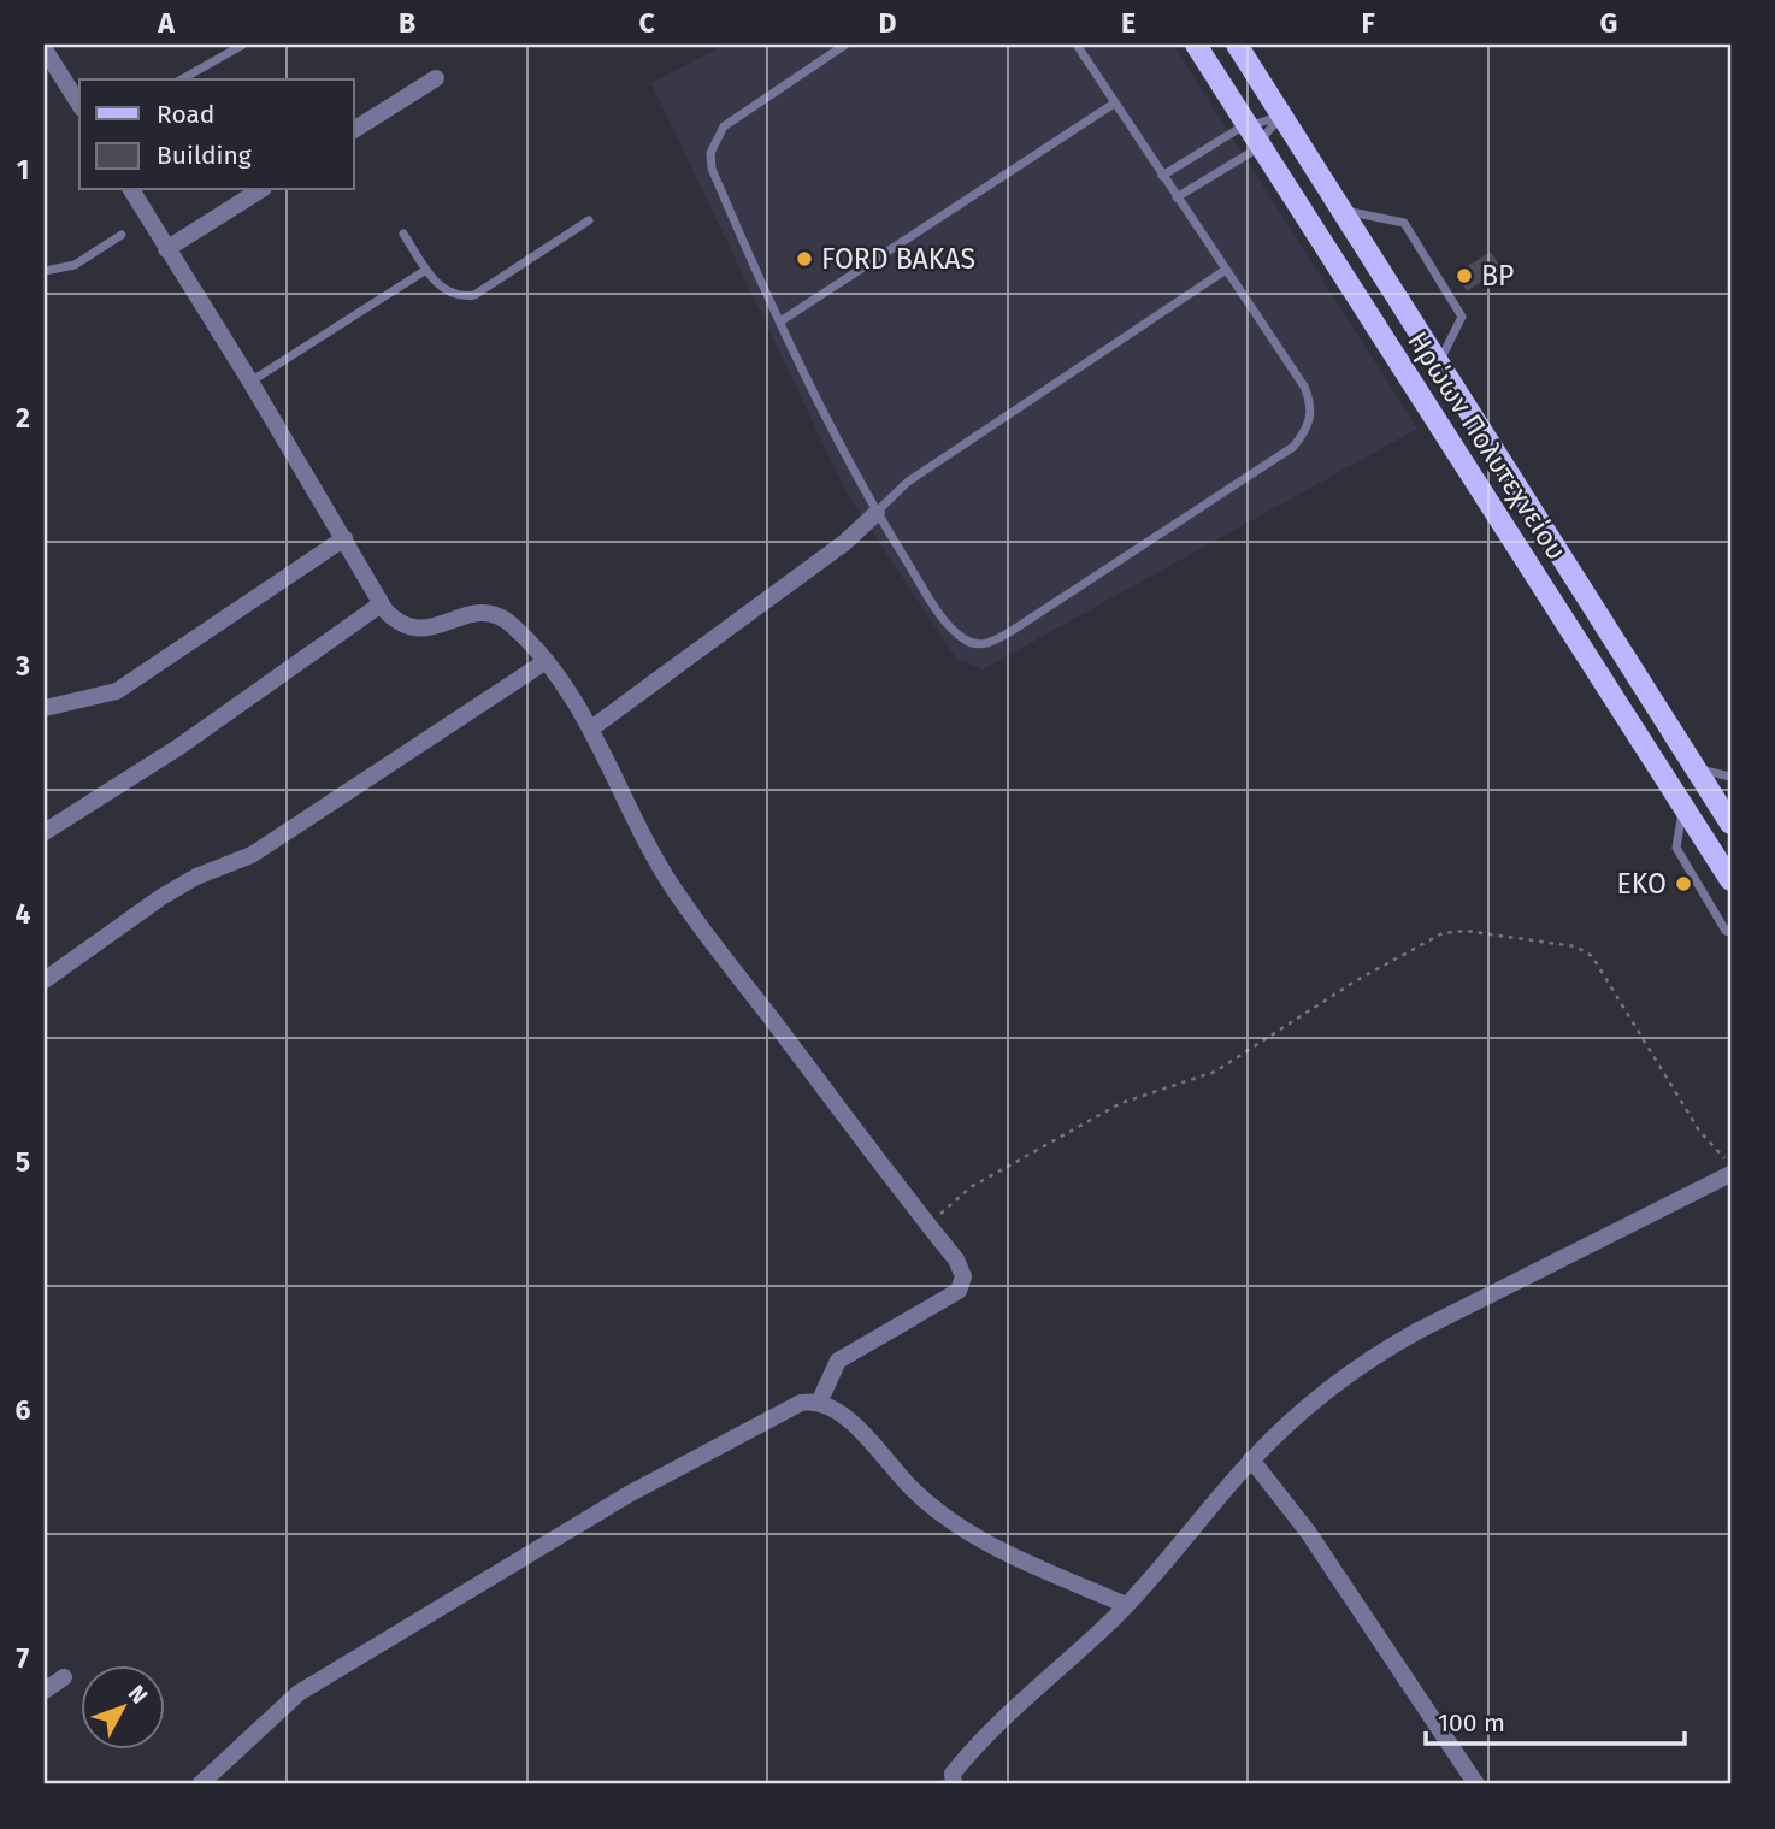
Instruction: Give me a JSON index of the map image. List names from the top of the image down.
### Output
{
  "streets": {
    "main road": ["Ηρώων Πολυτεχνείου"]
  },
  "places": ["FORD BAKAS", "BP", "EKO"],
  "legend": ["Road", "Building"],
  "scale_bar": "100 m",
  "north": "top right",
  "grid": {
    "columns": [
      "A",
      "B",
      "C",
      "D",
      "E",
      "F",
      "G"
    ],
    "rows": [
      "1",
      "2",
      "3",
      "4",
      "5",
      "6",
      "7"
    ]
  }
}
